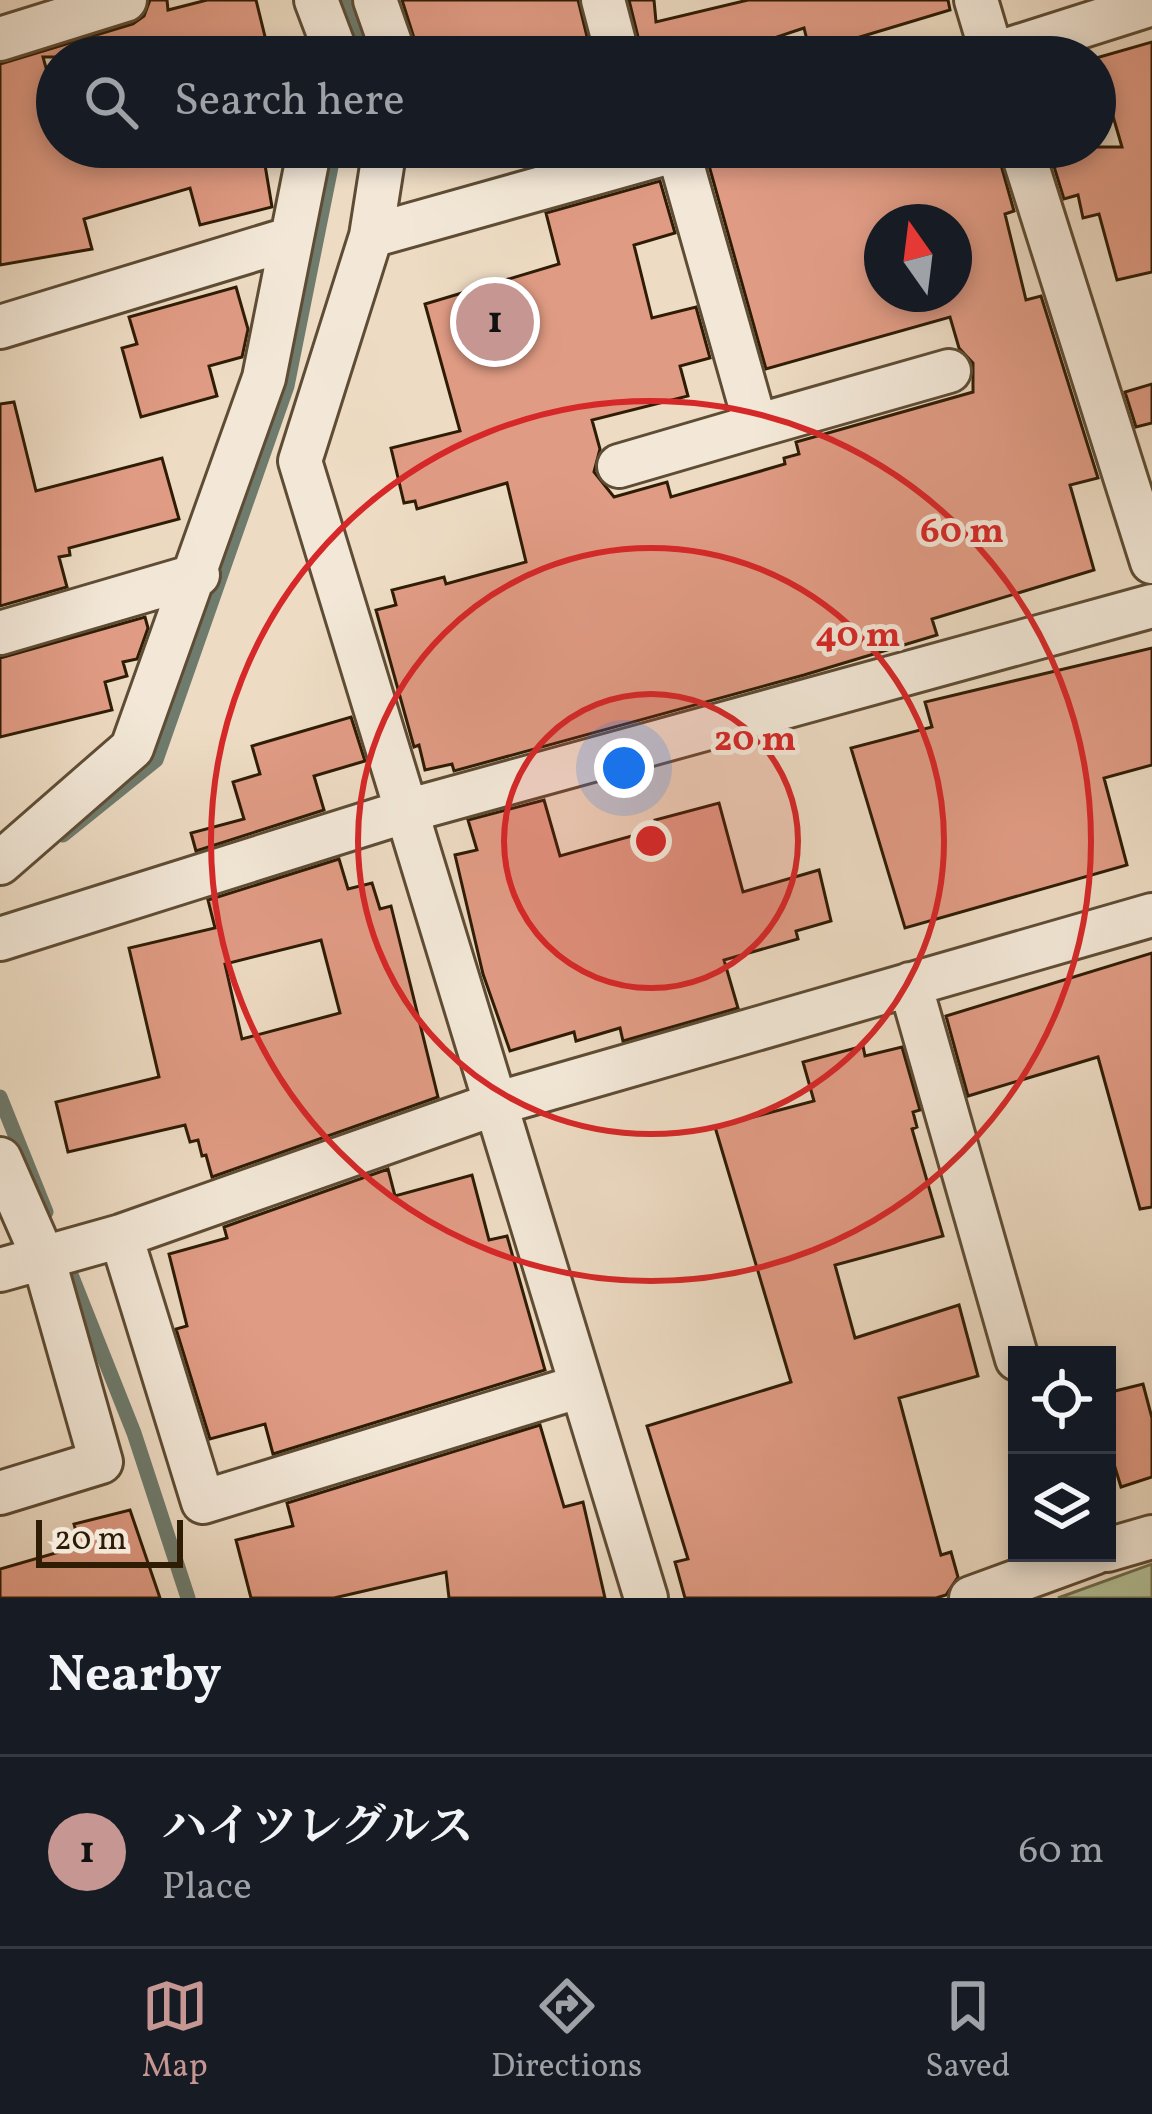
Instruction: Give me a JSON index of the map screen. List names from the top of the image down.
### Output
{
  "scale_bar": "20 m",
  "north": "top",
  "page": {
    "search": "Search here",
    "pins": "1",
    "scale": "20 m",
    "heading": "Nearby",
    "list": [
      {
        "mark": "1",
        "name": "ハイツレグルス",
        "note": "Place",
        "value": "60 m"
      }
    ],
    "nav": ["Map", "Directions", "Saved"]
  },
  "rings": ["60 m", "40 m", "20 m"]
}
